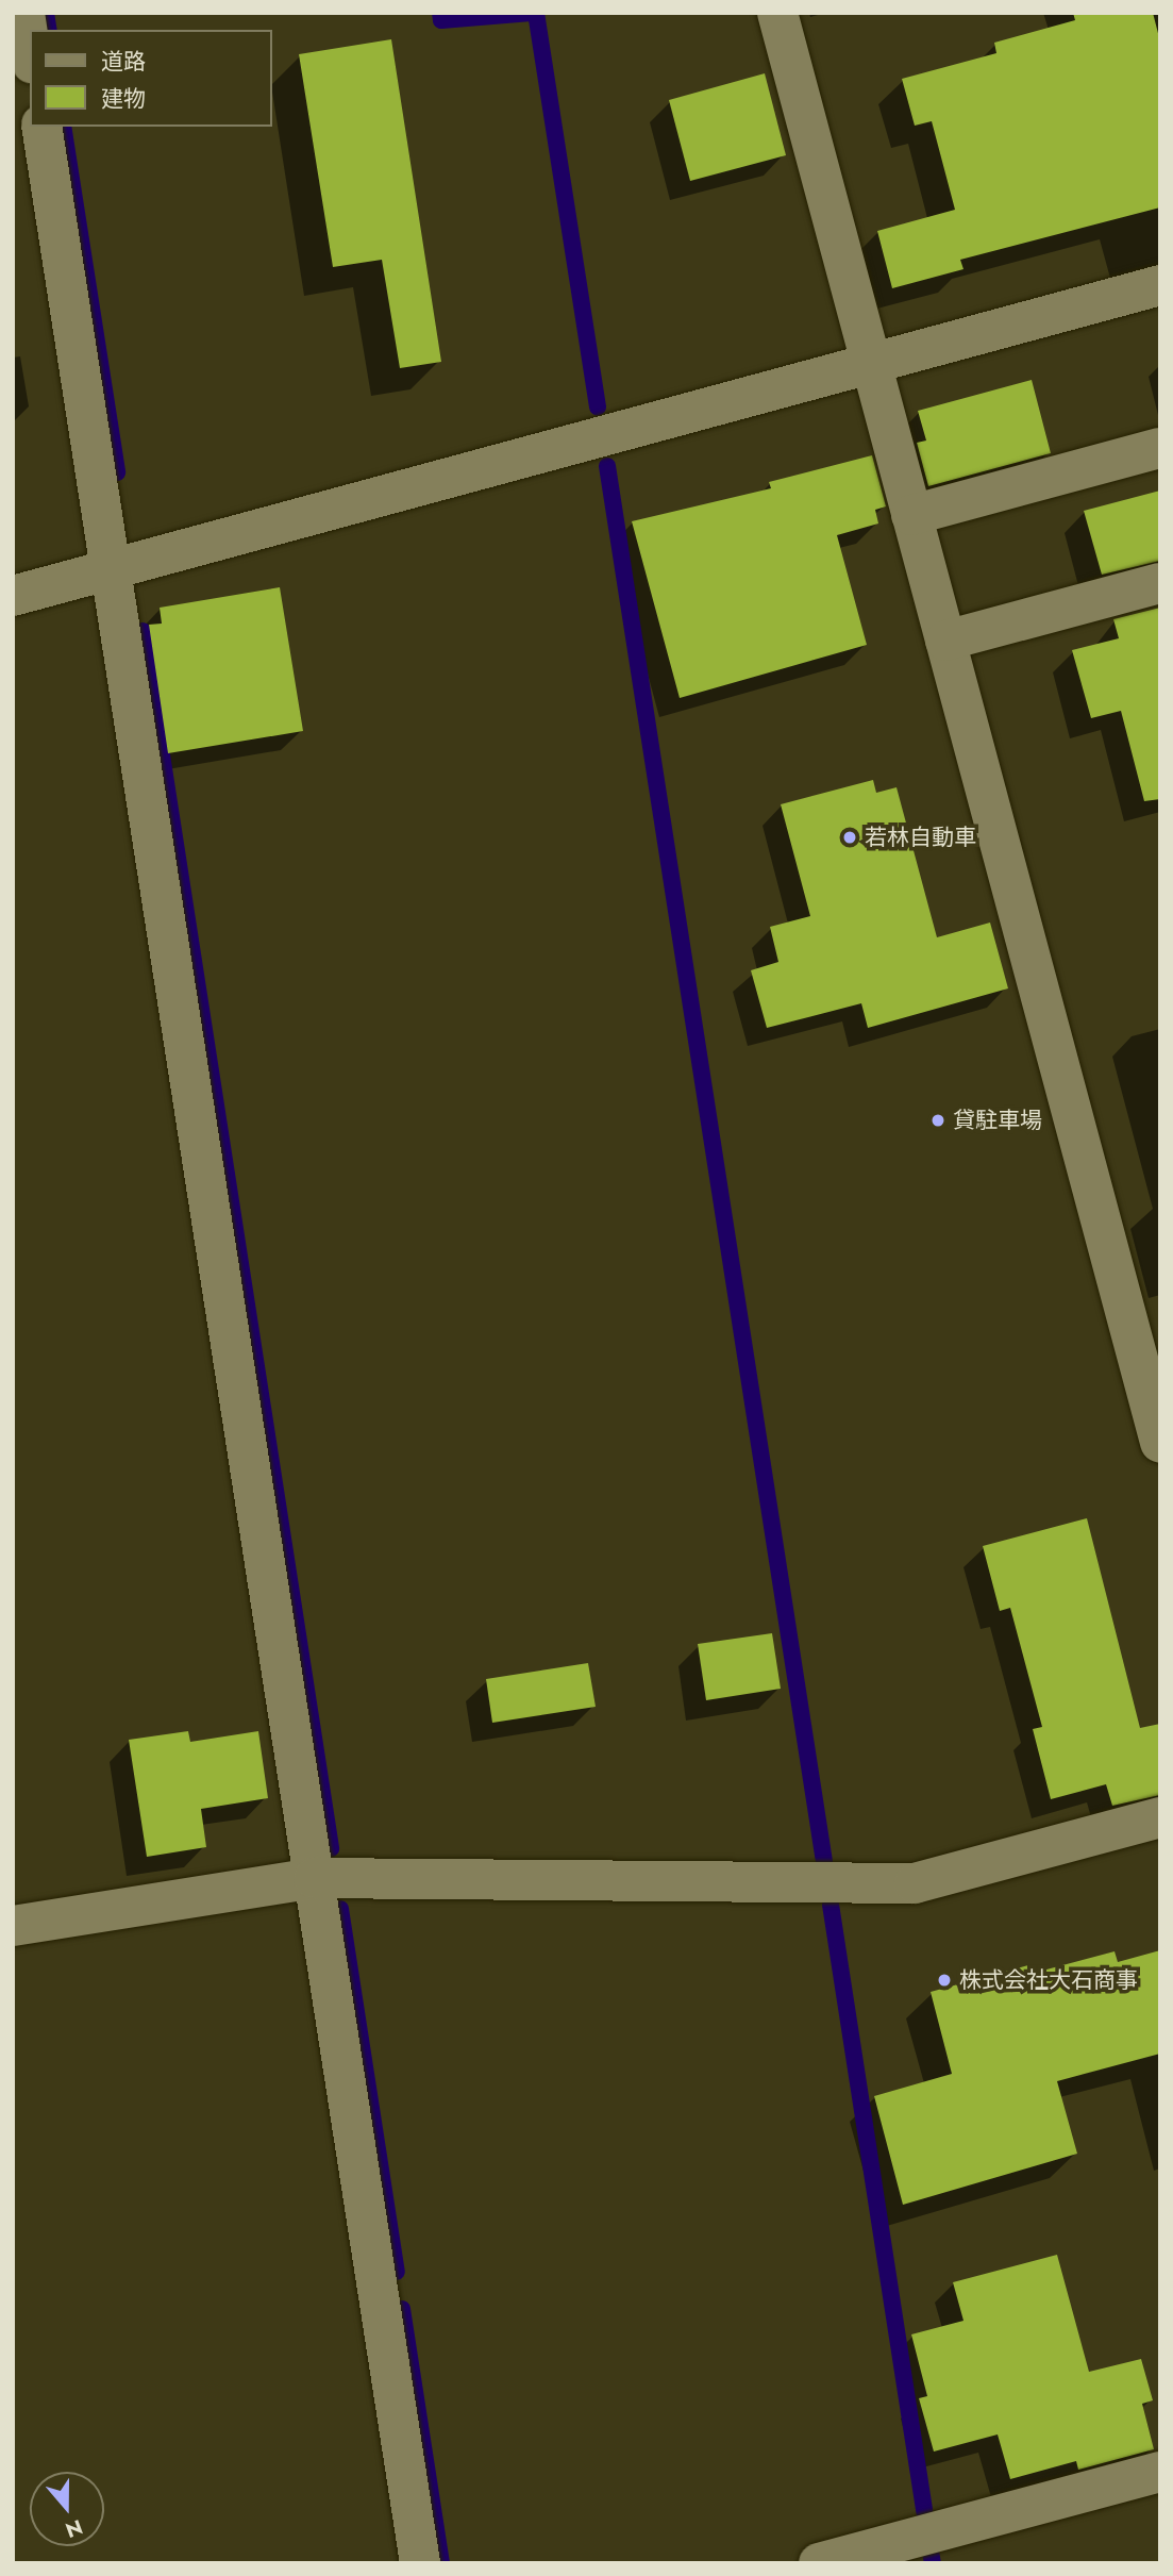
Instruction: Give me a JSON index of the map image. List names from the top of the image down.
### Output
{
  "places": ["若林自動車", "貸駐車場", "株式会社大石商事"],
  "legend": ["道路", "建物"],
  "north": "bottom"
}
